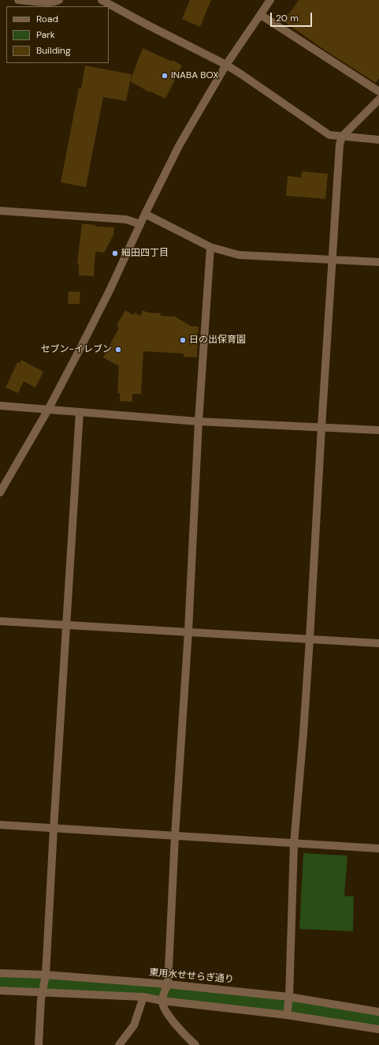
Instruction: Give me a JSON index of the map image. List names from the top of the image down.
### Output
{
  "streets": {
    "street": ["東用水せせらぎ通り"]
  },
  "places": [
    "INABA BOX",
    "細田四丁目",
    "日の出保育園",
    "セブン-イレブン"
  ],
  "legend": ["Road", "Park", "Building"],
  "scale_bar": "20 m"
}
